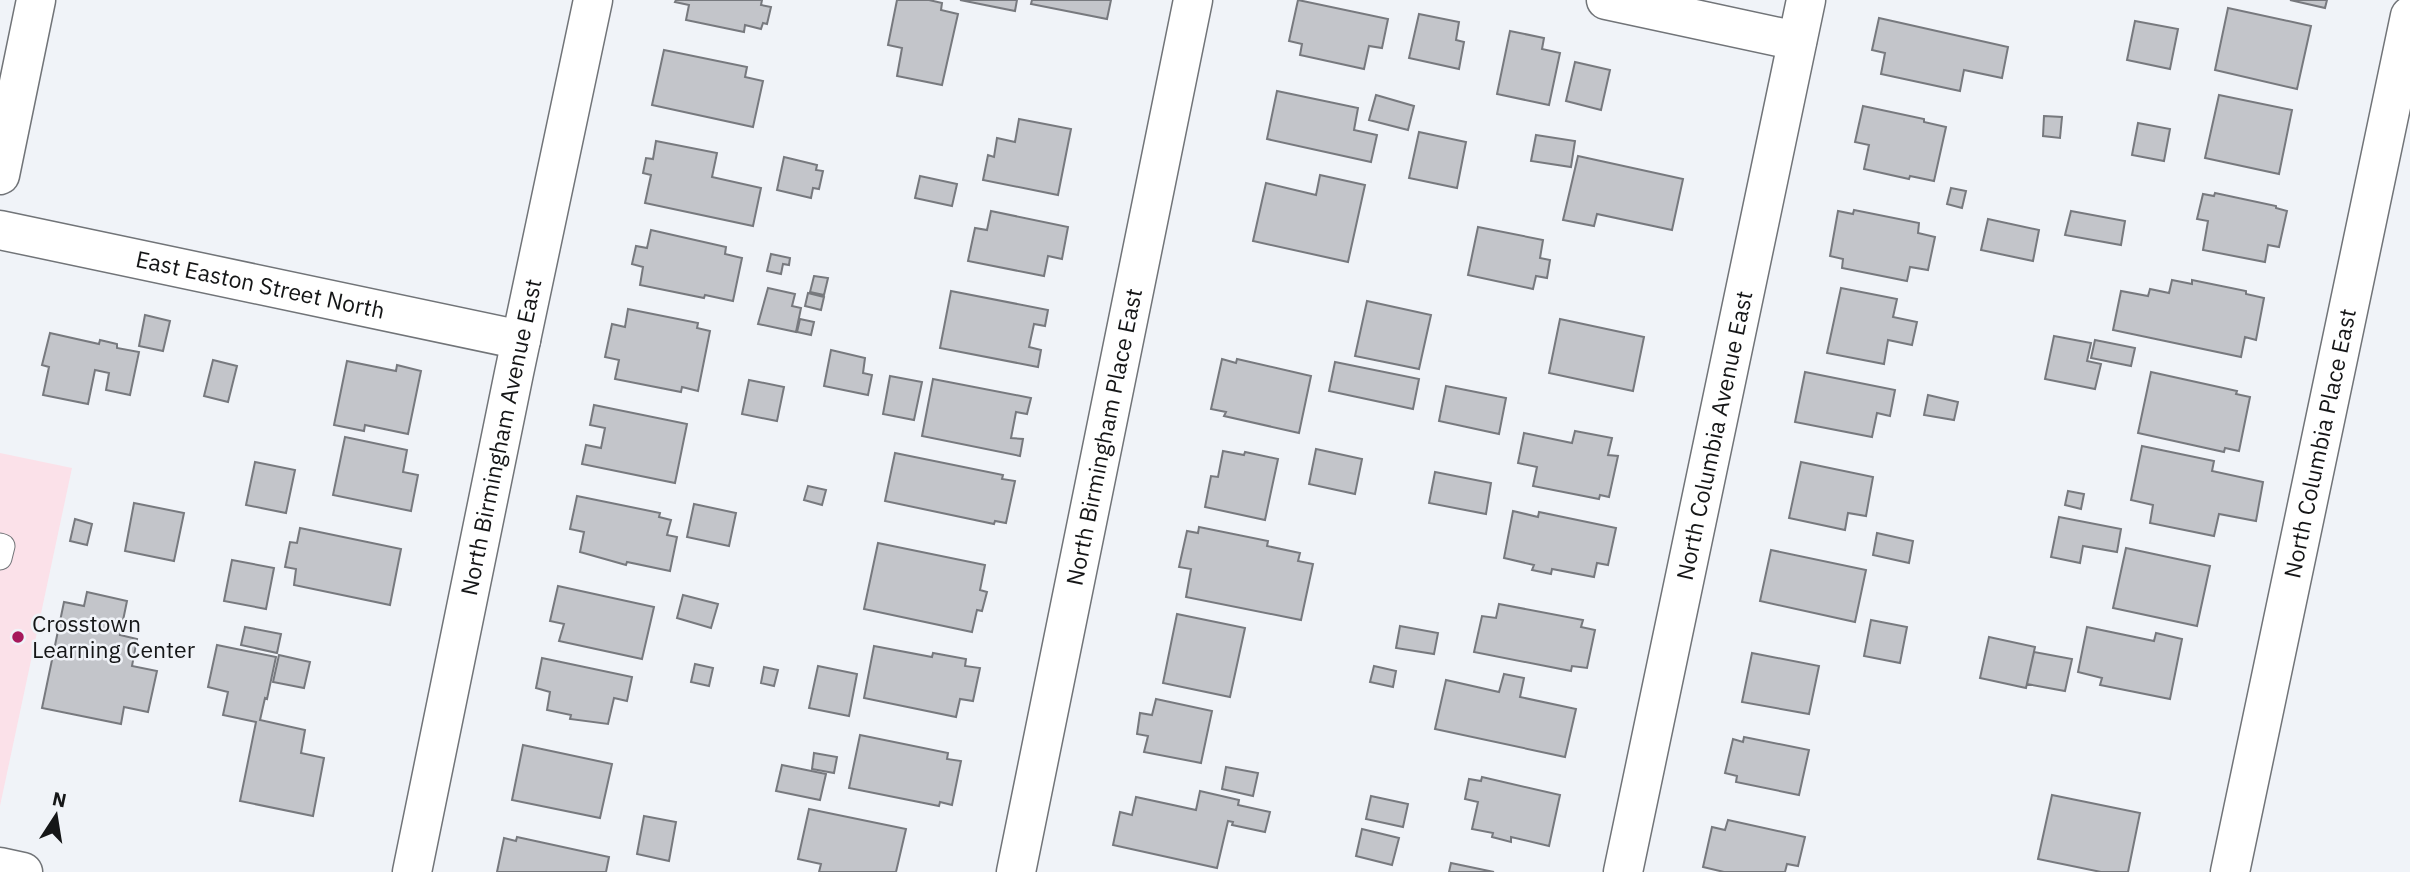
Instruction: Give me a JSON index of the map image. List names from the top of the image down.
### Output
{
  "streets": {
    "street": [
      "East Easton Street North",
      "North Birmingham Avenue East",
      "North Birmingham Place East",
      "North Columbia Avenue East",
      "North Columbia Place East"
    ]
  },
  "crossings": [
    ["East Easton Street North", "North Birmingham Avenue East"]
  ],
  "places": ["Crosstown Learning Center"],
  "north": "top"
}
